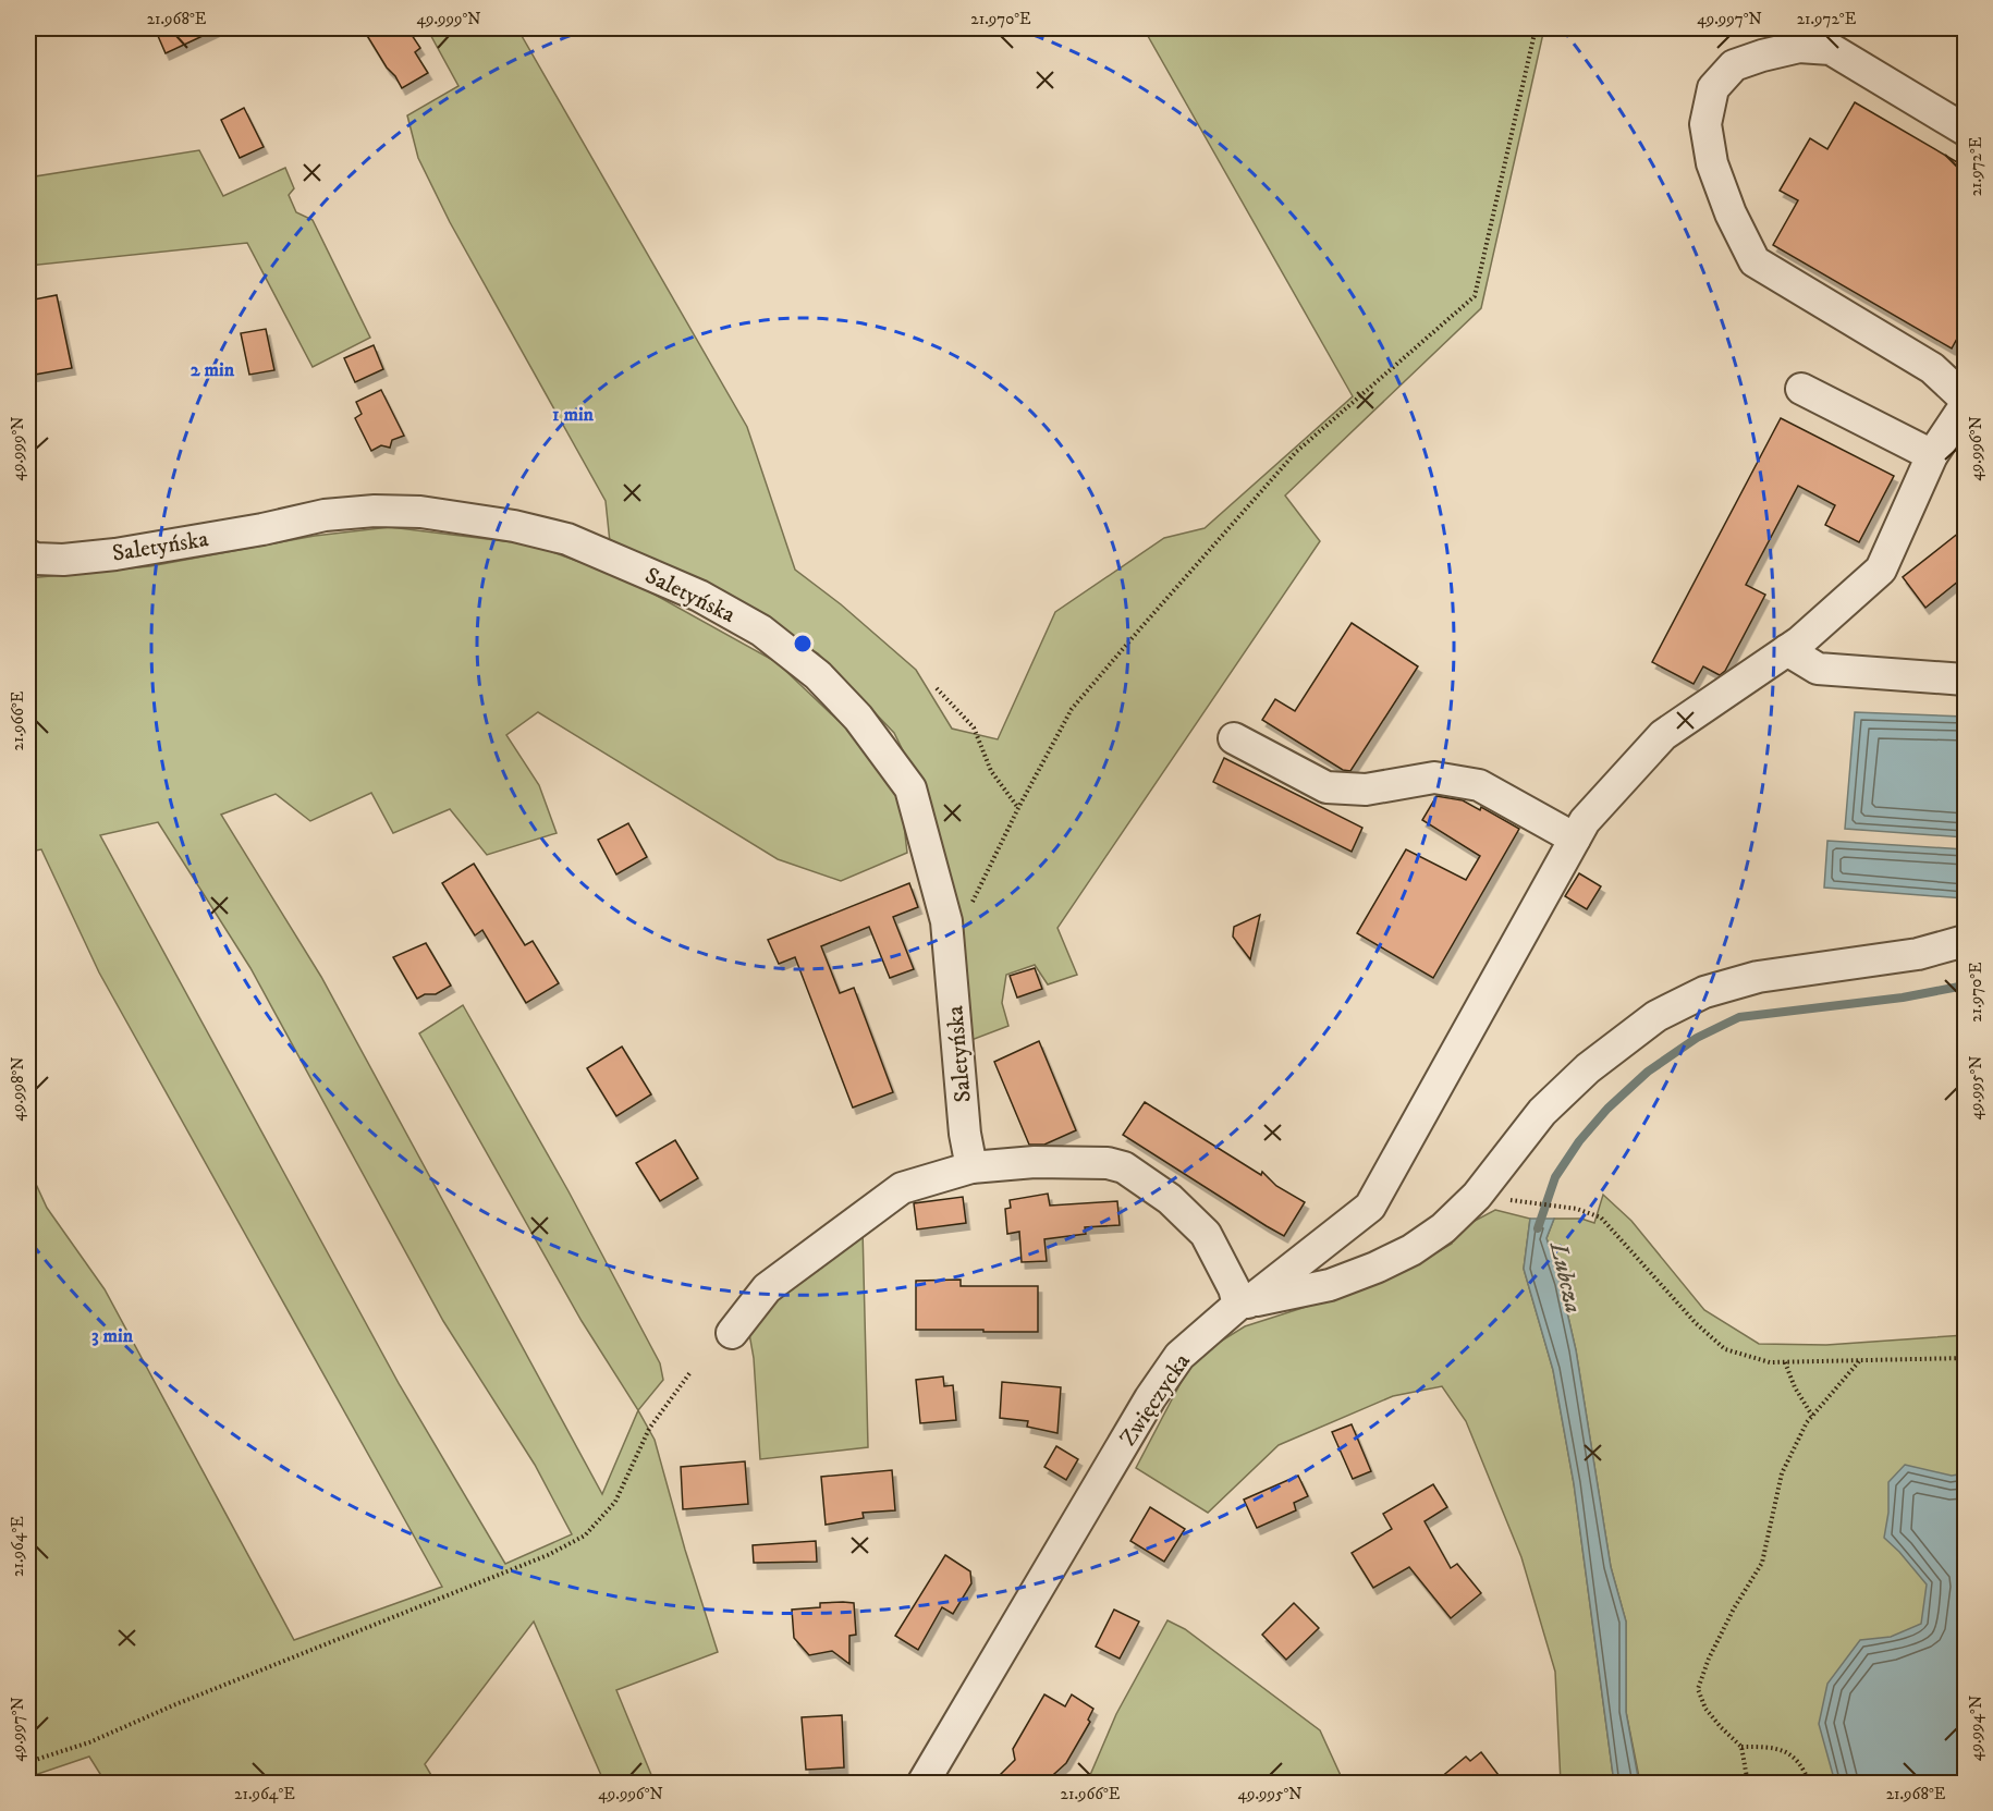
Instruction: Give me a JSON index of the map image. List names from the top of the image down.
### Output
{
  "streets": {
    "street": ["Saletyńska", "Zwięczycka"]
  },
  "water": ["Lubcza"],
  "coordinates": [
    "21.968°E",
    "49.999°N",
    "21.970°E",
    "49.997°N",
    "21.972°E",
    "49.996°N",
    "21.966°E",
    "49.995°N",
    "49.998°N",
    "21.964°E",
    "49.994°N"
  ],
  "rings": ["2 min", "1 min", "3 min"]
}
